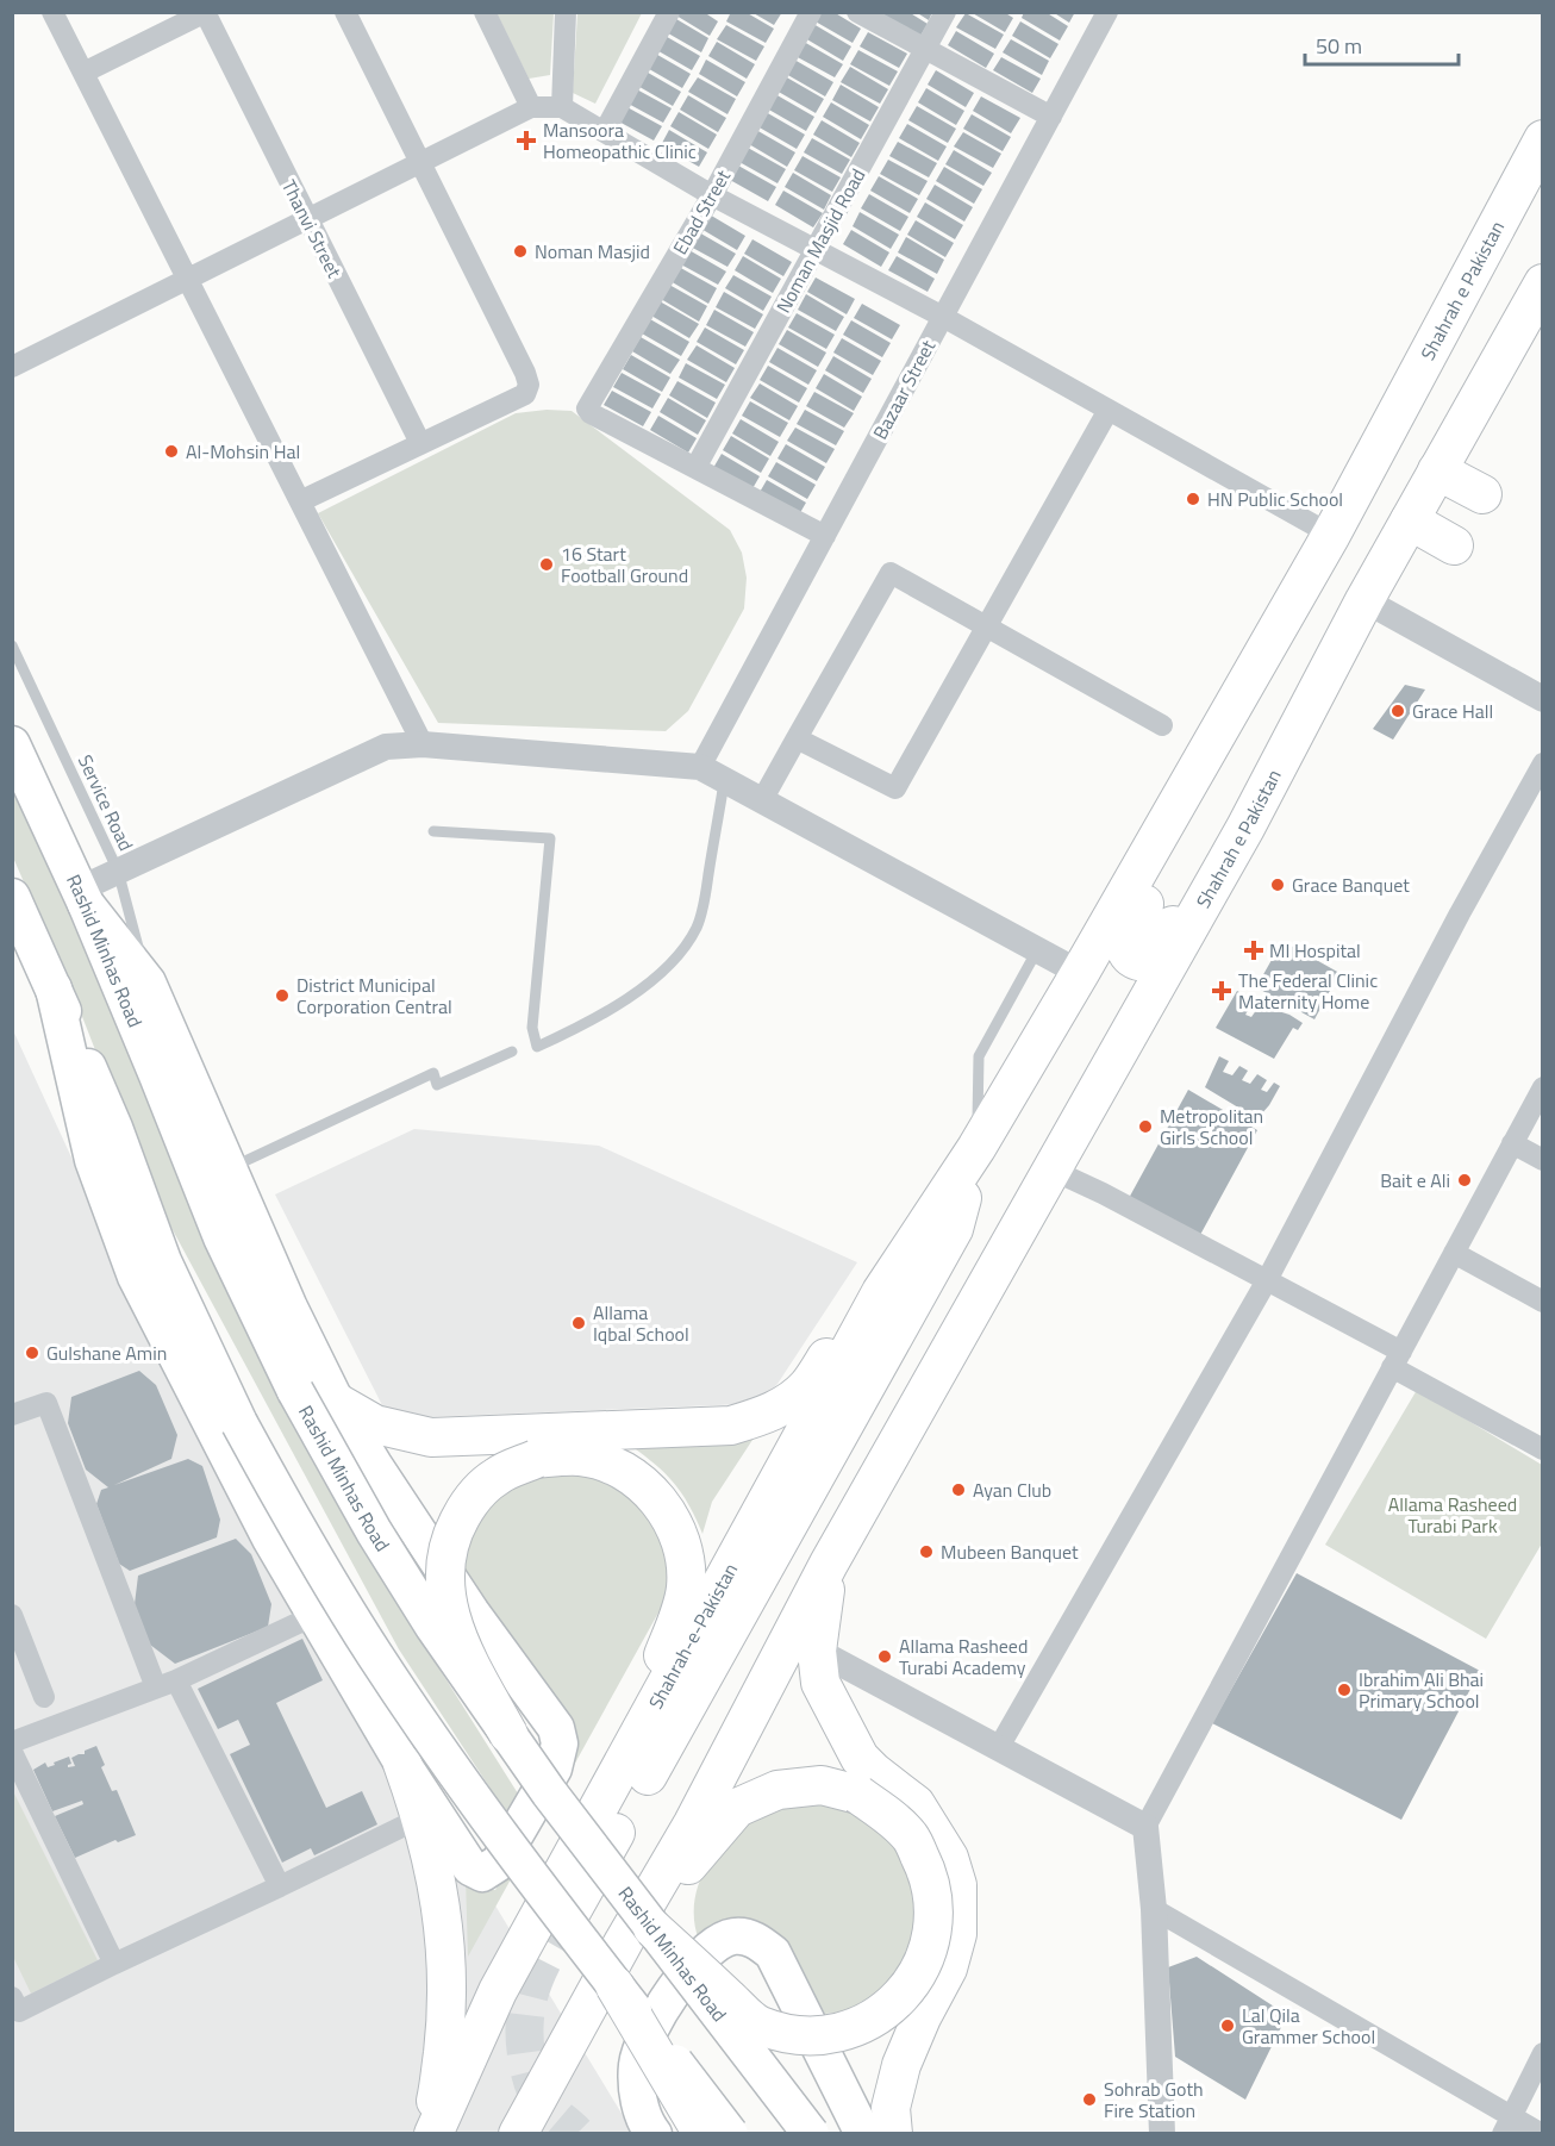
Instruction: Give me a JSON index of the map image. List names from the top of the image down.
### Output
{
  "streets": {
    "highway": ["Shahrah e Pakistan", "Shahrah-e-Pakistan"],
    "main road": ["Rashid Minhas Road"],
    "street": [
      "Ebad Street",
      "Thanvi Street",
      "Noman Masjid Road",
      "Bazaar Street"
    ],
    "lane": ["Service Road"]
  },
  "crossings": [
    ["Ebad Street", "Noman Masjid Road"],
    ["Shahrah e Pakistan", "Shahrah-e-Pakistan"]
  ],
  "parks": ["Allama Rasheed Turabi Park"],
  "places": {
    "health": ["Mansoora Homeopathic Clinic", "MI Hospital", "The Federal Clinic Maternity Home"],
    "other": [
      "Noman Masjid",
      "Al-Mohsin Hal",
      "HN Public School",
      "16 Start Football Ground",
      "Grace Hall",
      "Grace Banquet",
      "District Municipal Corporation Central",
      "Metropolitan Girls School",
      "Bait e Ali",
      "Allama Iqbal School",
      "Gulshane Amin",
      "Ayan Club",
      "Mubeen Banquet",
      "Allama Rasheed Turabi Academy",
      "Ibrahim Ali Bhai Primary School",
      "Lal Qila Grammer School",
      "Sohrab Goth Fire Station"
    ]
  },
  "scale_bar": "50 m"
}
